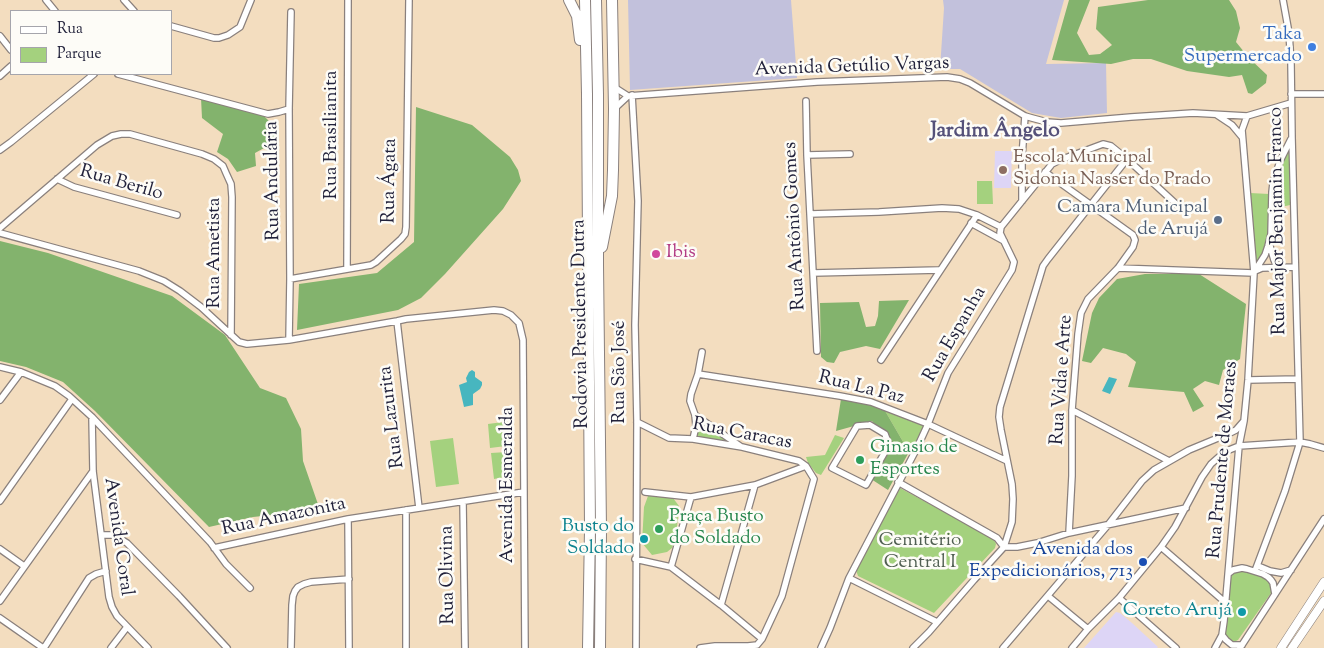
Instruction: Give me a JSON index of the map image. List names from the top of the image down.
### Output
{
  "streets": {
    "highway": ["Rodovia Presidente Dutra"],
    "street": [
      "Avenida Getúlio Vargas",
      "Rua Brasilianita",
      "Rua Andulária",
      "Rua Ágata",
      "Rua Berilo",
      "Rua Major Benjamin Franco",
      "Rua Antônio Gomes",
      "Rua Ametista",
      "Rua Espanha",
      "Rua São José",
      "Rua Vida e Arte",
      "Rua La Paz",
      "Rua Lazurita",
      "Rua Caracas",
      "Rua Prudente de Moraes",
      "Avenida Esmeralda",
      "Rua Amazonita",
      "Avenida Coral",
      "Rua Olivina"
    ]
  },
  "crossings": [
    ["Avenida Getúlio Vargas", "Rua Major Benjamin Franco"],
    ["Avenida Getúlio Vargas", "Rua São José"],
    ["Avenida Getúlio Vargas", "Rua Prudente de Moraes"],
    ["Rua Brasilianita", "Rua Ágata"],
    ["Rua Andulária", "Rua Ágata"],
    ["Rua Berilo", "Rua Ametista"],
    ["Rua Espanha", "Rua La Paz"],
    ["Rua São José", "Rua Caracas"],
    ["Rua Lazurita", "Avenida Esmeralda"],
    ["Rua Lazurita", "Rua Amazonita"],
    ["Avenida Esmeralda", "Rua Amazonita"],
    ["Rua Amazonita", "Avenida Coral"],
    ["Rua Amazonita", "Rua Olivina"]
  ],
  "districts": ["Jardim Ângelo"],
  "parks": ["Cemitério Central I"],
  "places": [
    "Taka Supermercado",
    "Escola Municipal Sidonia Nasser do Prado",
    "Camara Municipal de Arujá",
    "Ibis",
    "Ginasio de Esportes",
    "Praça Busto do Soldado",
    "Busto do Soldado",
    "Avenida dos Expedicionários, 713",
    "Coreto Arujá"
  ],
  "legend": ["Rua", "Parque"]
}
